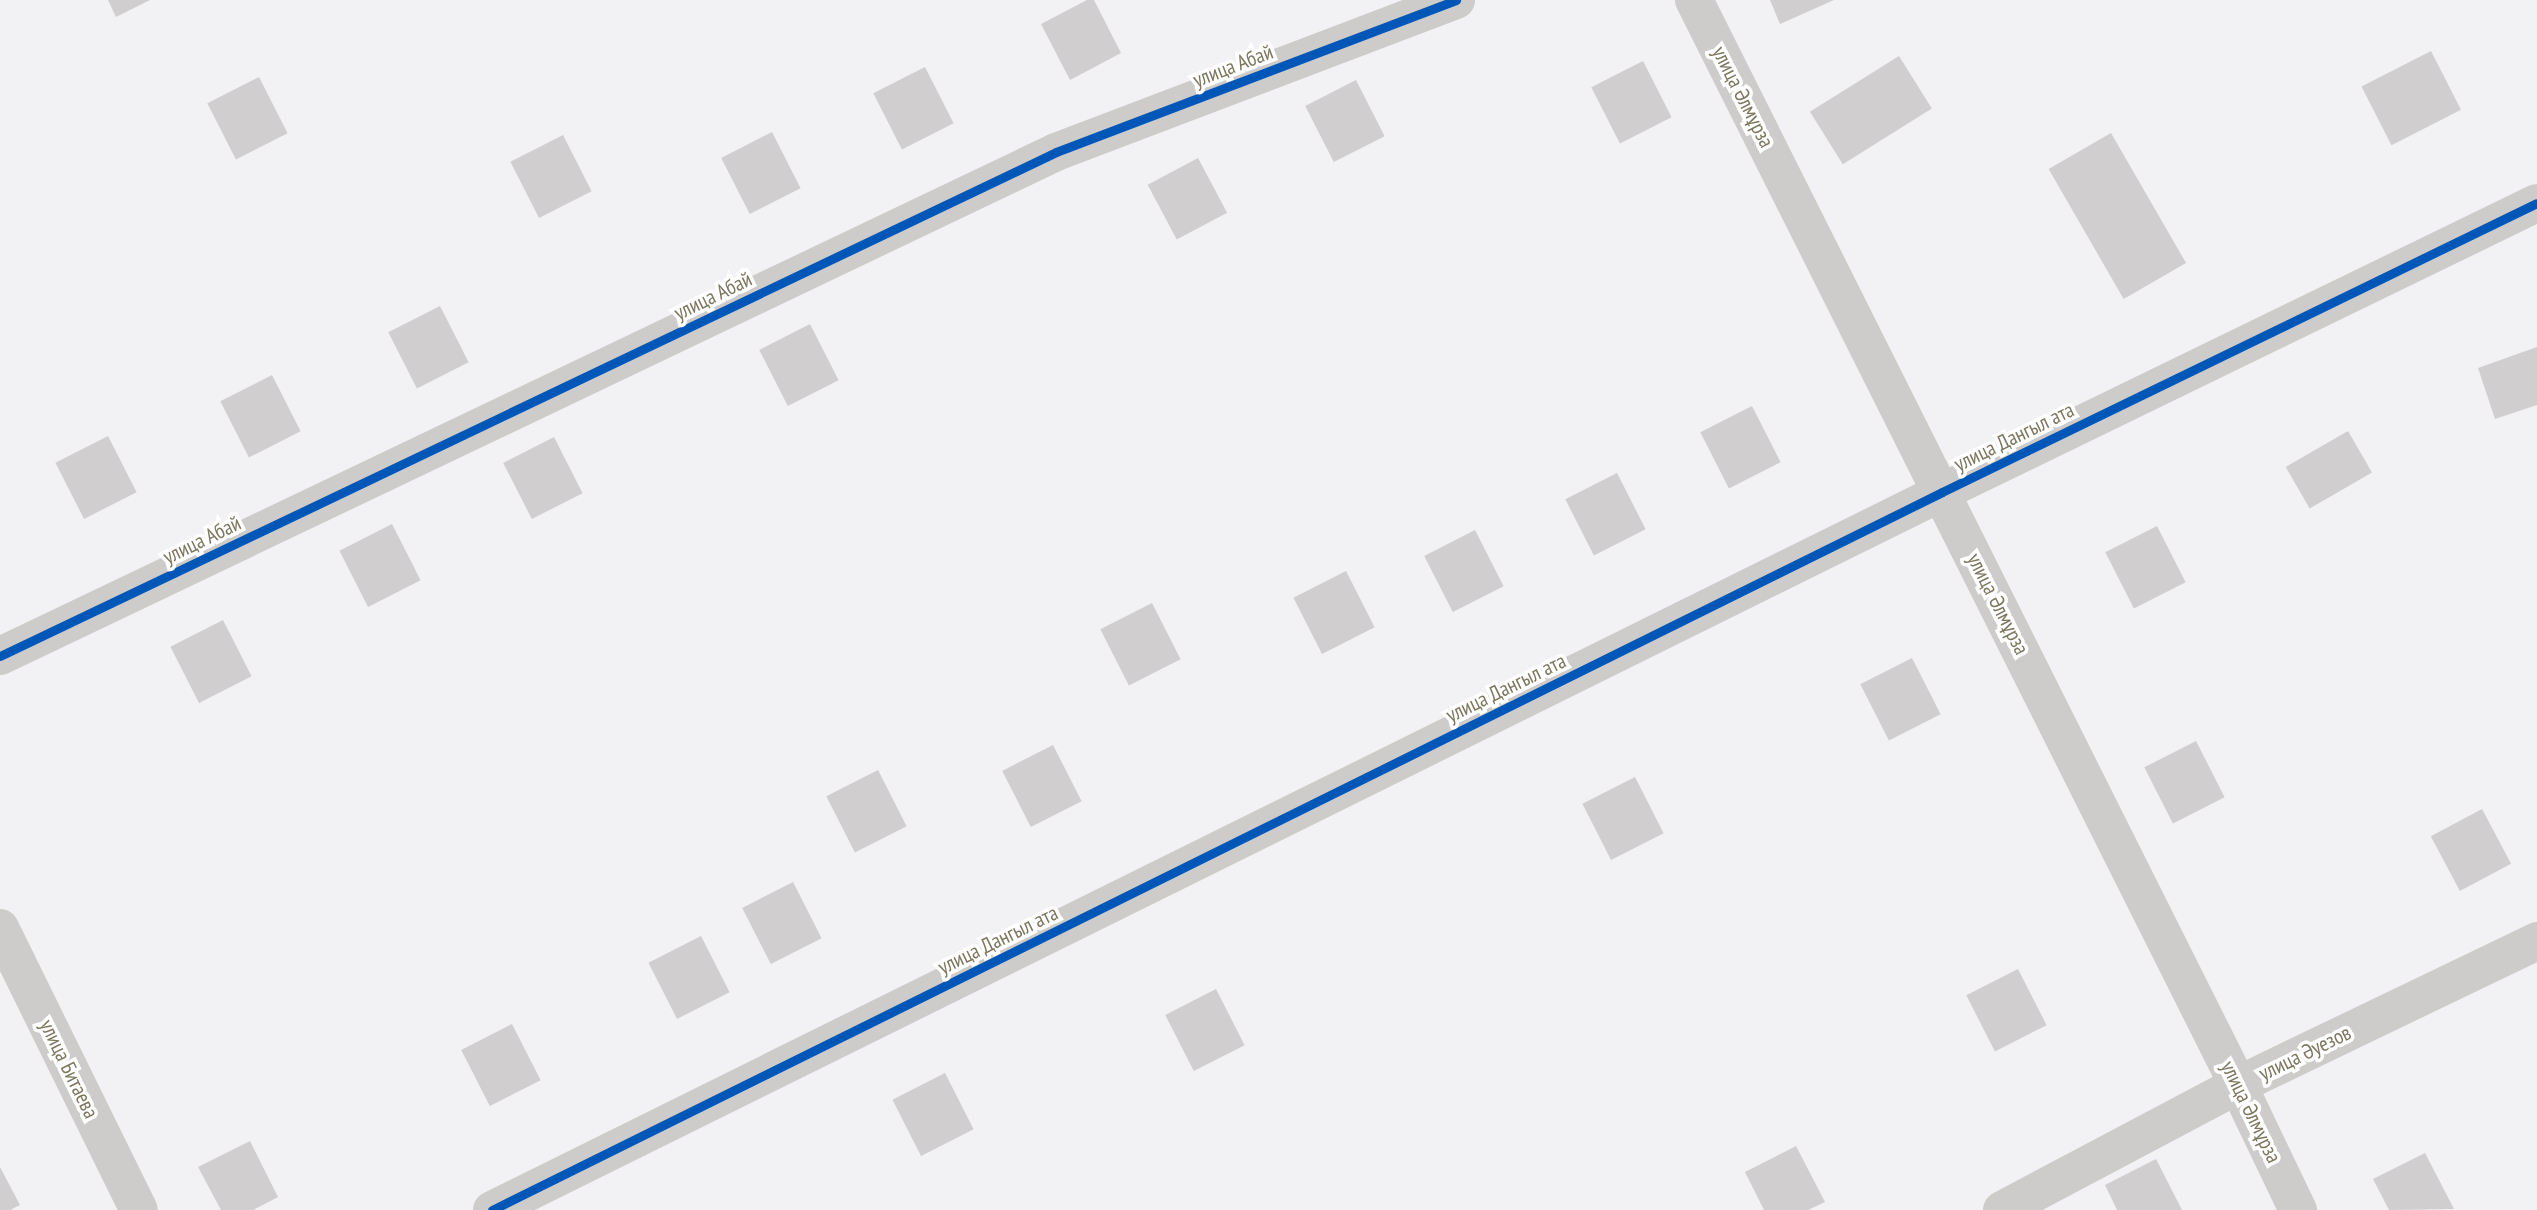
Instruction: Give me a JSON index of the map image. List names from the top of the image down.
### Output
{
  "streets": {
    "street": [
      "улица Абай",
      "улица Әлмұрза",
      "улица Дангыл ата",
      "улица Әуезов",
      "улица Битаева"
    ]
  },
  "crossings": [
    ["улица Әлмұрза", "улица Дангыл ата"],
    ["улица Әлмұрза", "улица Әуезов"]
  ]
}
